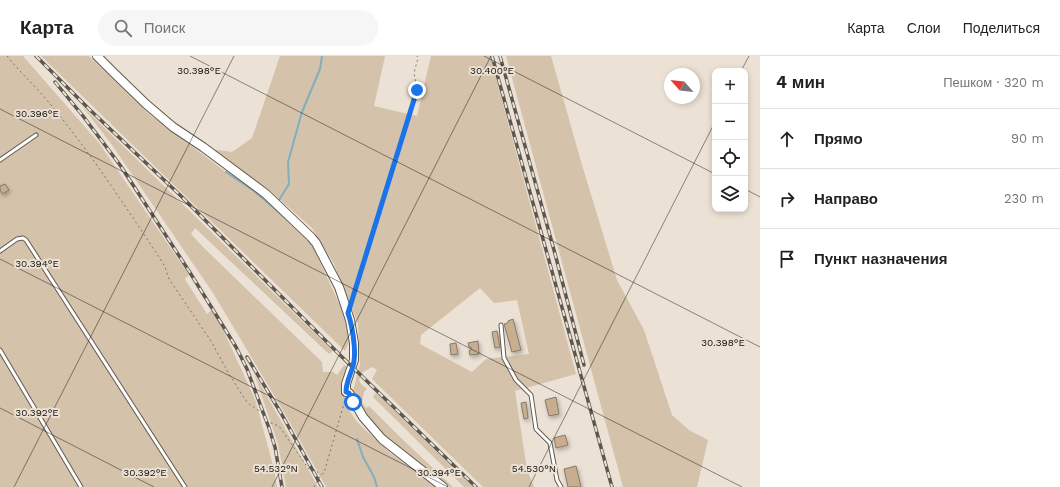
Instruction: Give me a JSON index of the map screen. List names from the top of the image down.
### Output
{
  "north": "top left",
  "page": {
    "header": "Карта",
    "search": "Поиск",
    "nav": ["Карта", "Слои", "Поделиться"],
    "heading": ["4 мин", "Пешком · 320 m"],
    "map_buttons": ["+", "−"],
    "list": [
      ["Прямо", "90 m"],
      ["Направо", "230 m"],
      "Пункт назначения"
    ]
  },
  "coordinates": [
    "30.398°E",
    "30.400°E",
    "30.396°E",
    "30.394°E",
    "30.392°E",
    "54.532°N",
    "54.530°N"
  ]
}
